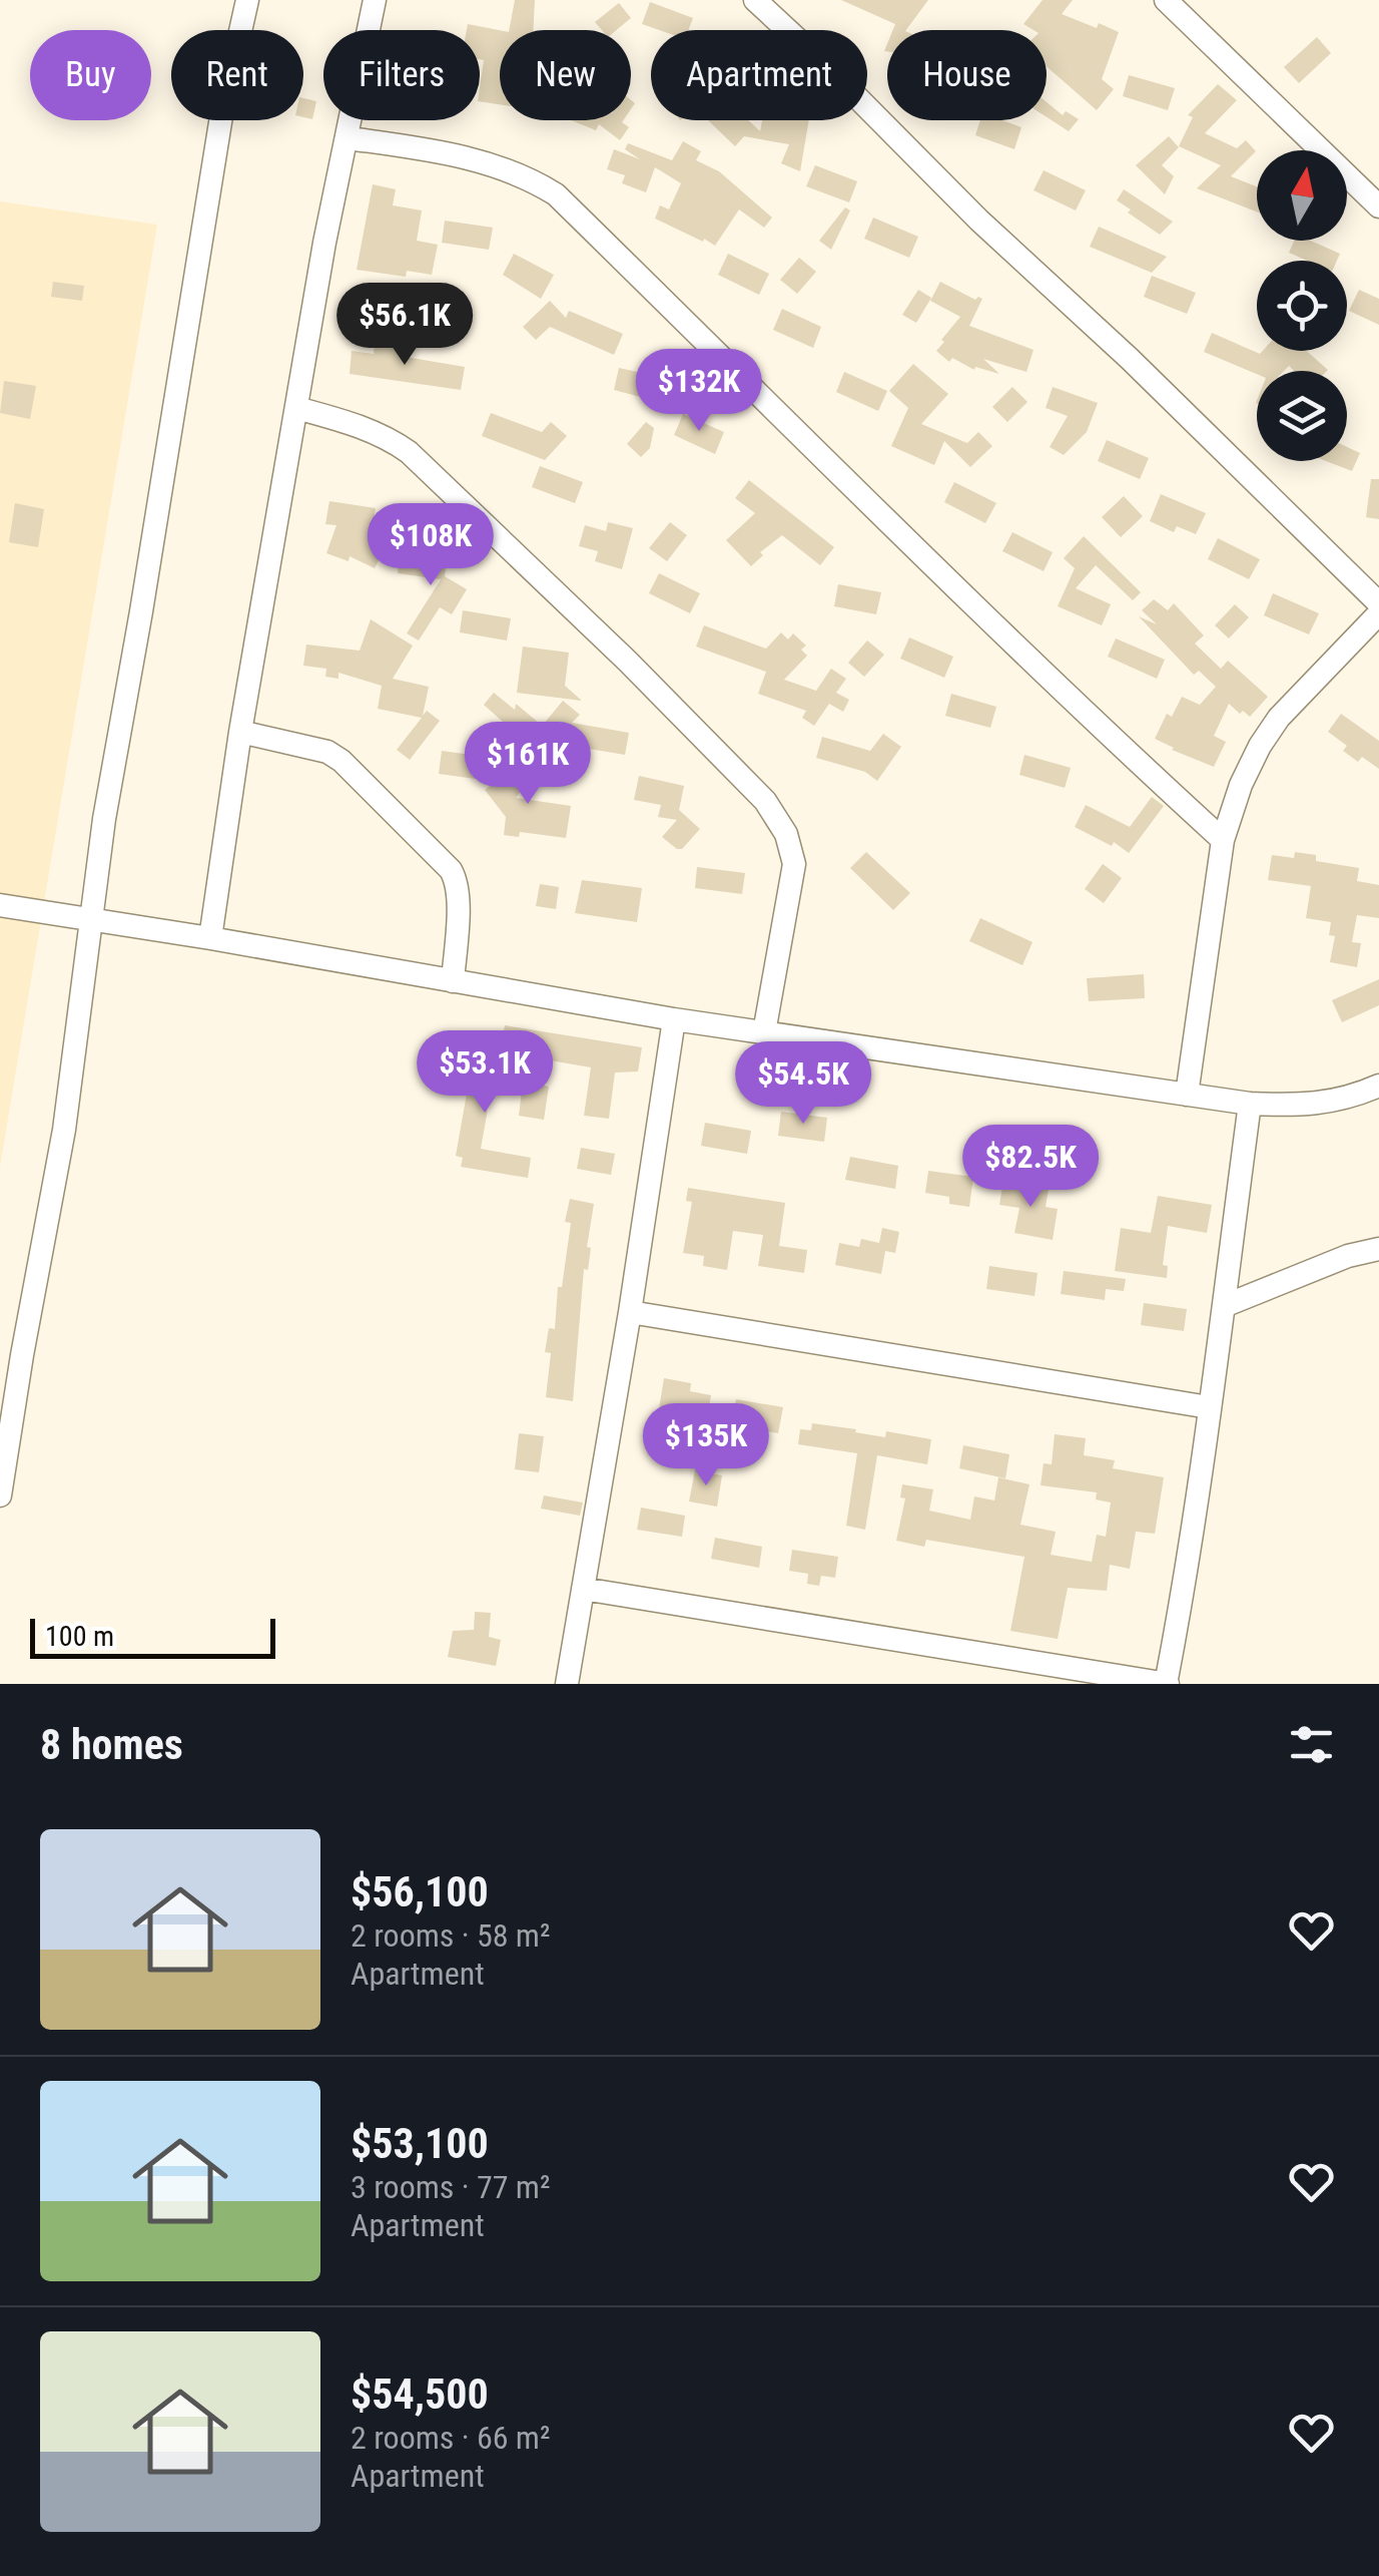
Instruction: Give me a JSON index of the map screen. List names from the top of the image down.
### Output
{
  "scale_bar": "100 m",
  "north": "top",
  "page": {
    "chip": [
      "Buy",
      "Rent",
      "Filters",
      "New",
      "Apartment",
      "House"
    ],
    "price": [
      "$56.1K",
      "$132K",
      "$108K",
      "$161K",
      "$53.1K",
      "$54.5K",
      "$82.5K",
      "$135K"
    ],
    "scale": "100 m",
    "heading": "8 homes",
    "list": [
      {
        "name": "$56,100",
        "note": "2 rooms · 58 m² · Apartment"
      },
      {
        "name": "$53,100",
        "note": "3 rooms · 77 m² · Apartment"
      },
      {
        "name": "$54,500",
        "note": "2 rooms · 66 m² · Apartment"
      }
    ]
  }
}
